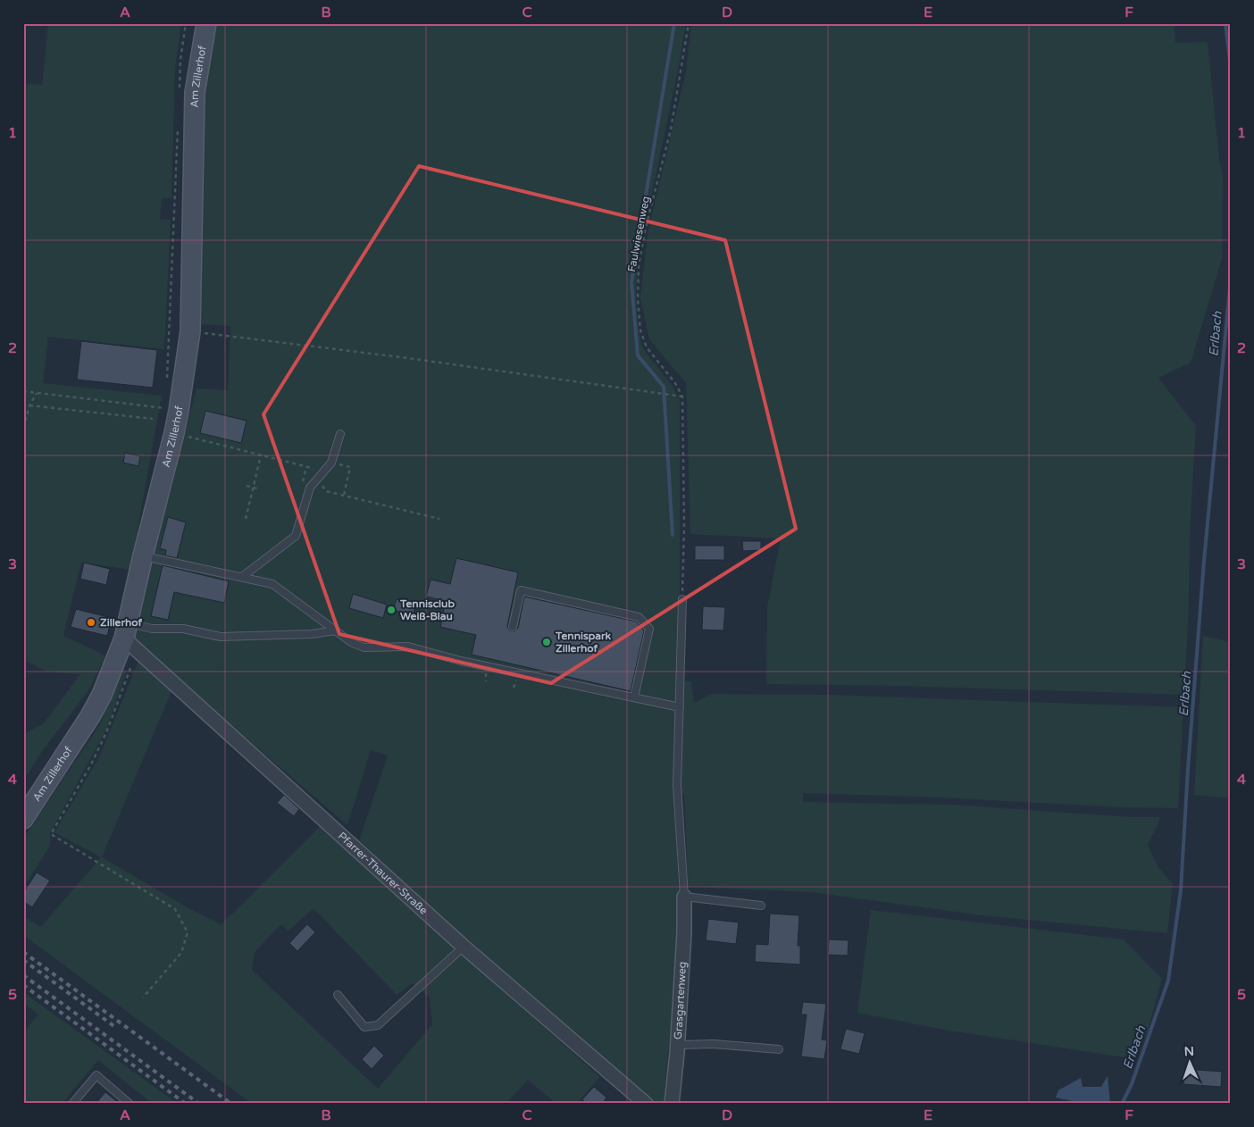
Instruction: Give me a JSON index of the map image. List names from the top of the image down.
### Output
{
  "streets": {
    "street": ["Am Zillerhof", "Pfarrer-Thaurer-Straße", "Grasgartenweg"],
    "path": ["Faulwiesenweg"]
  },
  "crossings": [
    ["Am Zillerhof", "Pfarrer-Thaurer-Straße"]
  ],
  "water": ["Erlbach"],
  "places": ["Tennisclub Weiß-Blau", "Zillerhof", "Tennispark Zillerhof"],
  "north": "top",
  "grid": {
    "columns": [
      "A",
      "B",
      "C",
      "D",
      "E",
      "F"
    ],
    "rows": [
      "1",
      "2",
      "3",
      "4",
      "5"
    ]
  }
}
